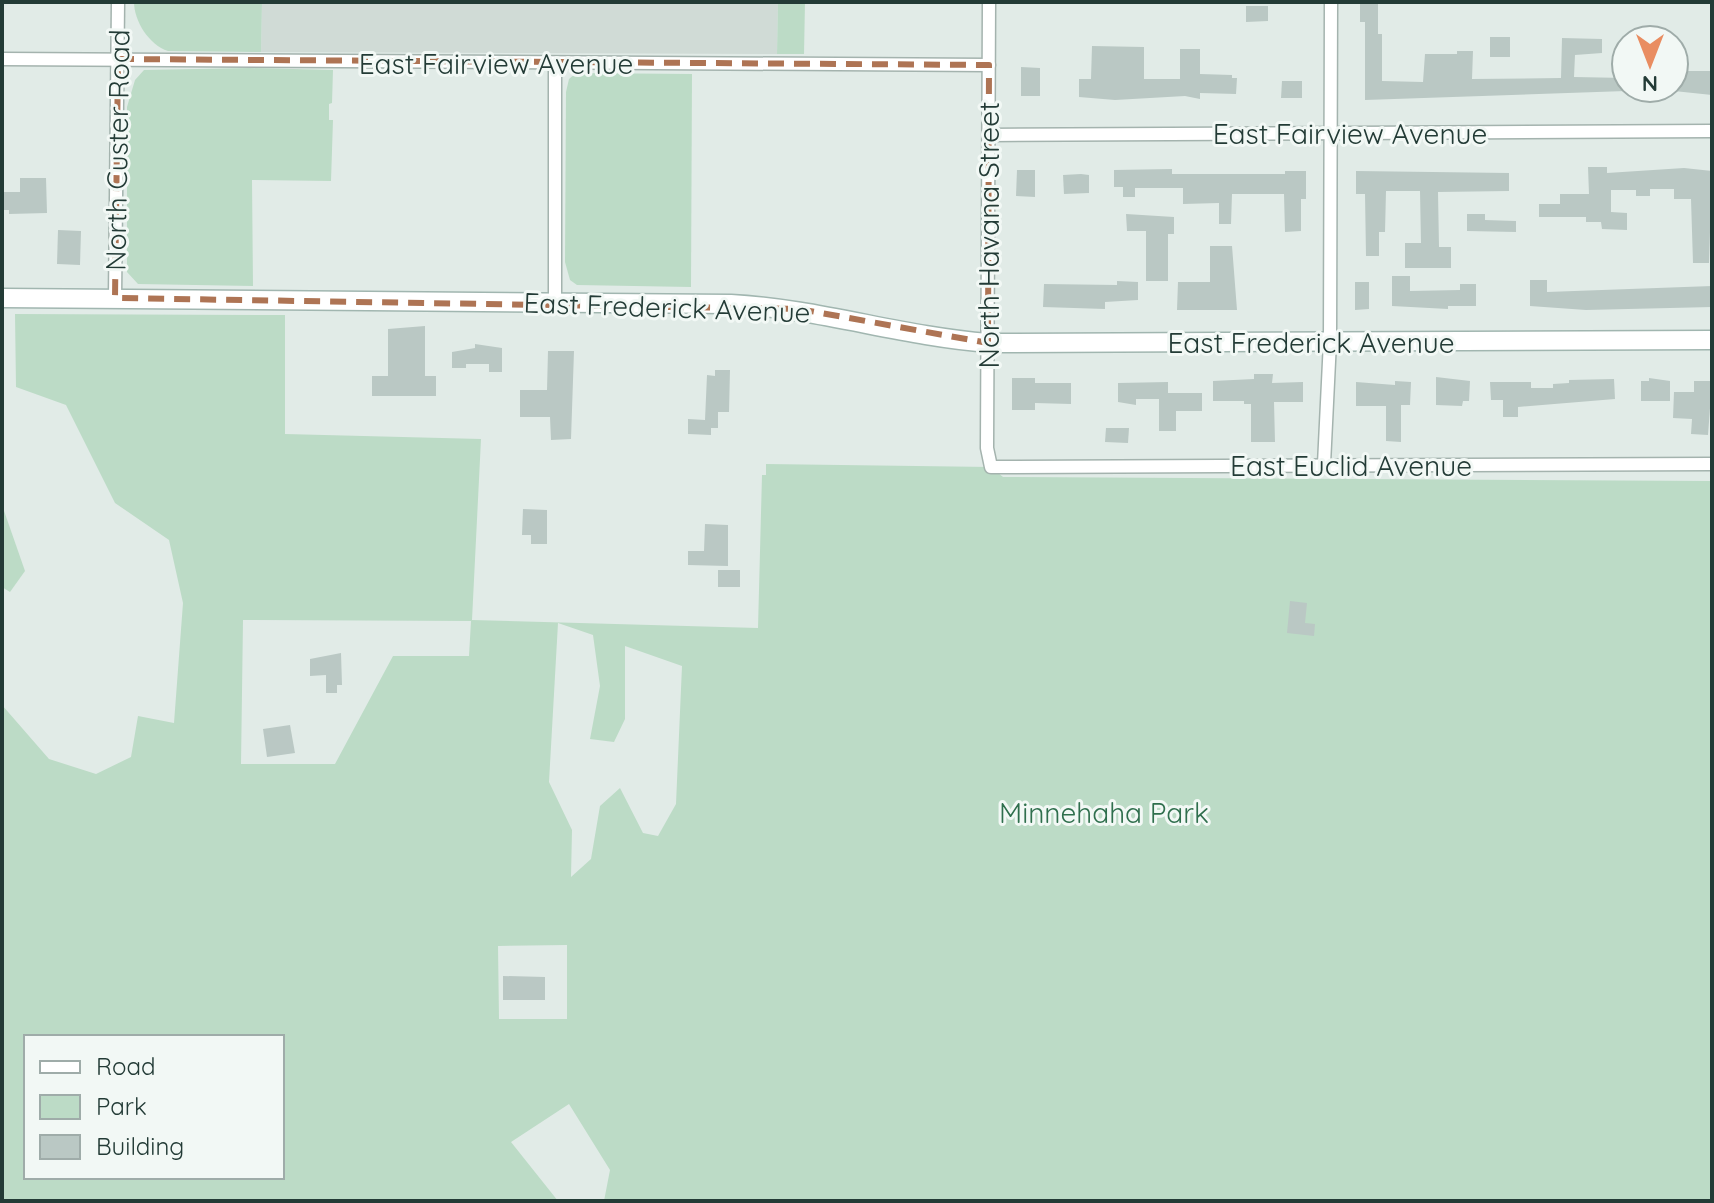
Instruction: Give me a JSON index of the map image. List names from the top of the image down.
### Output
{
  "streets": {
    "main road": ["East Frederick Avenue"],
    "street": [
      "East Fairview Avenue",
      "North Custer Road",
      "North Havana Street",
      "East Euclid Avenue"
    ]
  },
  "crossings": [
    ["East Fairview Avenue", "North Custer Road"],
    ["East Fairview Avenue", "North Havana Street"],
    ["North Custer Road", "East Frederick Avenue"],
    ["North Havana Street", "East Frederick Avenue"],
    ["North Havana Street", "East Euclid Avenue"]
  ],
  "parks": ["Minnehaha Park"],
  "legend": ["Road", "Park", "Building"],
  "north": "bottom"
}
